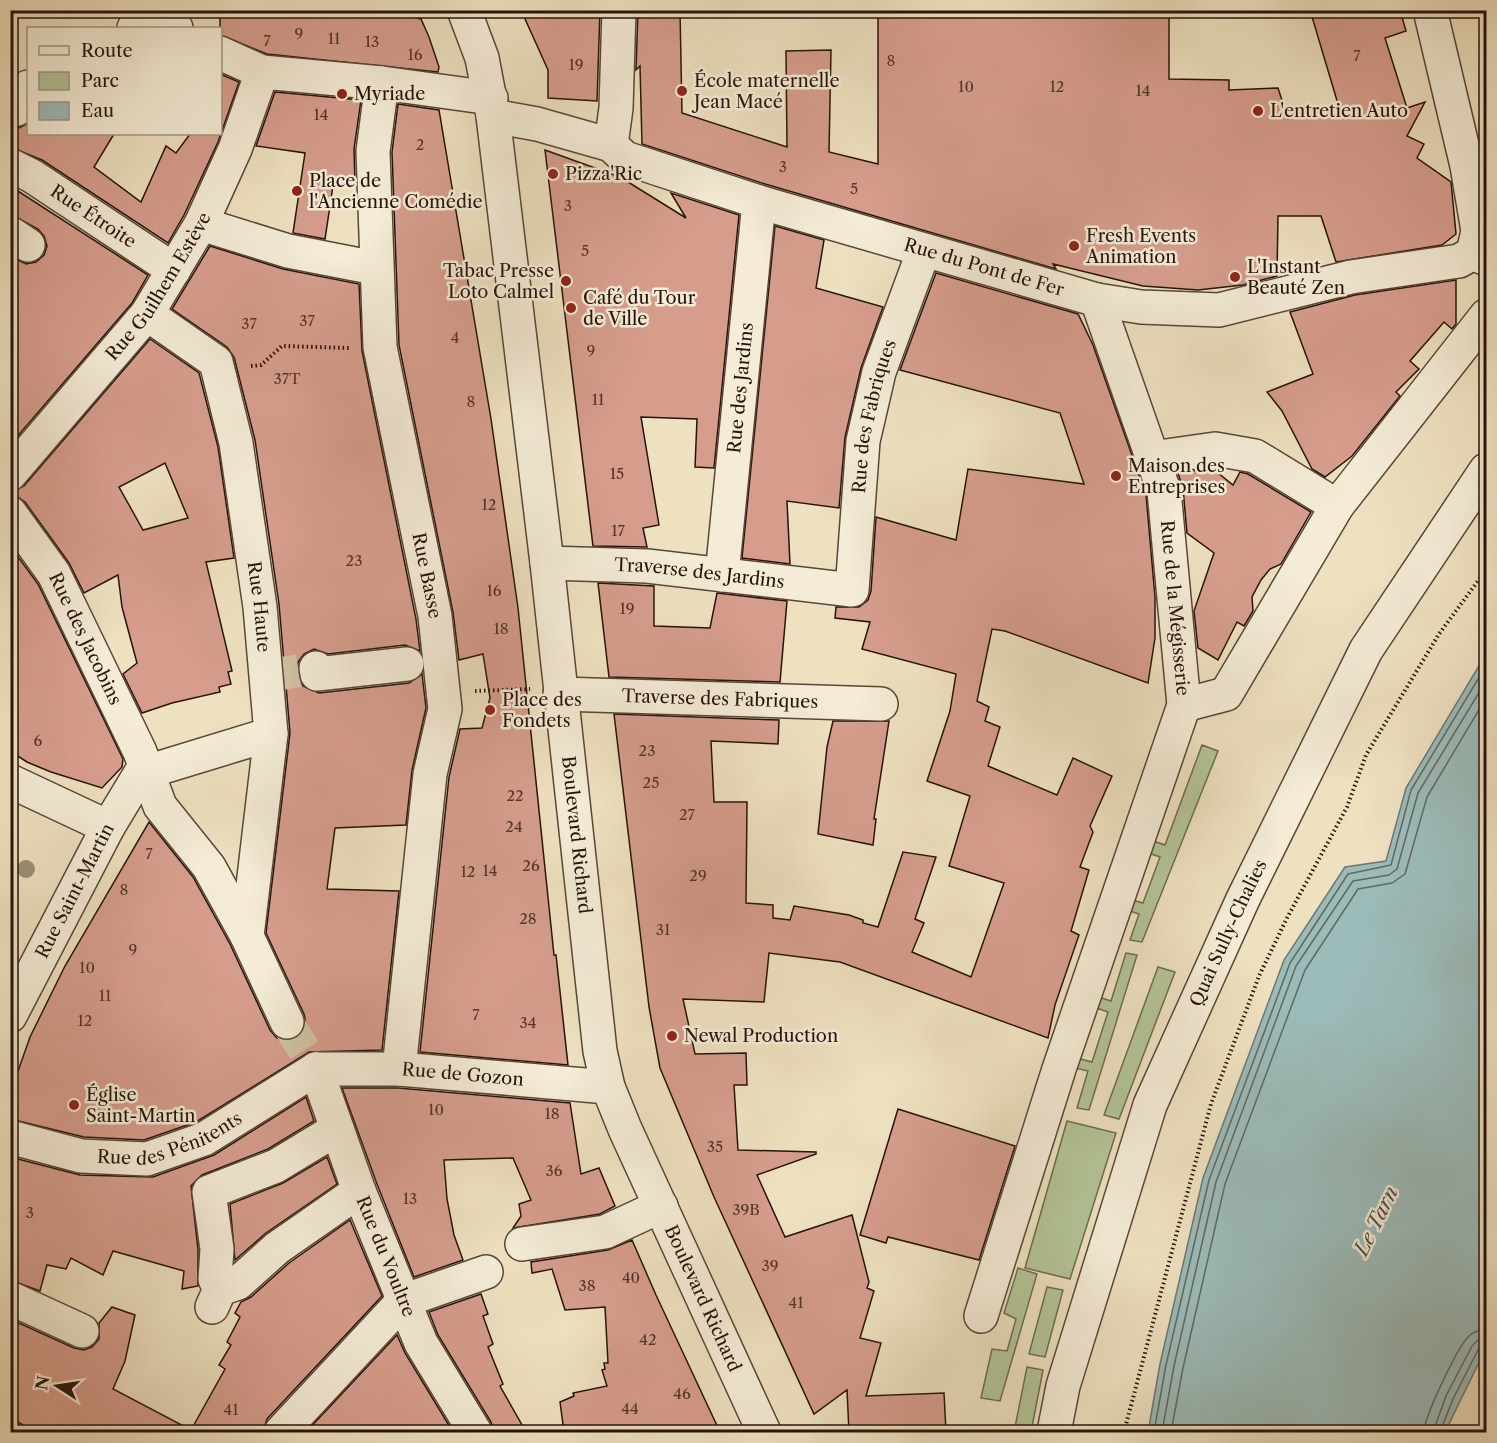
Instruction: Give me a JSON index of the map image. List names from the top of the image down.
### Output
{
  "streets": {
    "street": [
      "Rue Étroite",
      "Rue du Pont de Fer",
      "Rue Guilhem Estève",
      "Rue des Jardins",
      "Rue des Fabriques",
      "Traverse des Jardins",
      "Rue Basse",
      "Rue Haute",
      "Rue de la Mégisserie",
      "Rue des Jacobins",
      "Traverse des Fabriques",
      "Boulevard Richard",
      "Rue Saint-Martin",
      "Quai Sully-Chalies",
      "Rue de Gozon",
      "Rue des Pénitents",
      "Rue du Voultre"
    ]
  },
  "crossings": [
    ["Rue Étroite", "Rue Guilhem Estève"],
    ["Rue du Pont de Fer", "Rue Guilhem Estève"],
    ["Rue du Pont de Fer", "Rue des Jardins"],
    ["Rue du Pont de Fer", "Rue des Fabriques"],
    ["Rue du Pont de Fer", "Rue Basse"],
    ["Rue du Pont de Fer", "Rue de la Mégisserie"],
    ["Rue du Pont de Fer", "Boulevard Richard"],
    ["Rue des Jardins", "Traverse des Jardins"],
    ["Rue des Fabriques", "Traverse des Jardins"],
    ["Traverse des Jardins", "Boulevard Richard"],
    ["Rue Basse", "Rue de Gozon"],
    ["Rue des Jacobins", "Rue Saint-Martin"],
    ["Traverse des Fabriques", "Boulevard Richard"],
    ["Boulevard Richard", "Rue de Gozon"],
    ["Rue de Gozon", "Rue des Pénitents"],
    ["Rue de Gozon", "Rue du Voultre"],
    ["Rue des Pénitents", "Rue du Voultre"]
  ],
  "water": ["Le Tarn"],
  "places": [
    "École maternelle Jean Macé",
    "Myriade",
    "L'entretien Auto",
    "Pizza'Ric",
    "Place de l'Ancienne Comédie",
    "Fresh Events Animation",
    "L'Instant Beauté Zen",
    "Tabac Presse Loto Calmel",
    "Café du Tour de Ville",
    "Maison des Entreprises",
    "Place des Fondets",
    "Newal Production",
    "Église Saint-Martin"
  ],
  "house_numbers": [
    "9",
    "11",
    "7",
    "13",
    "16",
    "7",
    "8",
    "19",
    "10",
    "12",
    "14",
    "14",
    "2",
    "3",
    "5",
    "3",
    "5",
    "37",
    "37",
    "4",
    "9",
    "37T",
    "11",
    "8",
    "15",
    "12",
    "17",
    "23",
    "16",
    "19",
    "18",
    "6",
    "23",
    "25",
    "22",
    "27",
    "24",
    "7",
    "26",
    "14",
    "12",
    "29",
    "8",
    "28",
    "31",
    "9",
    "10",
    "11",
    "7",
    "12",
    "34",
    "10",
    "18",
    "35",
    "36",
    "13",
    "39B",
    "3",
    "39",
    "40",
    "38",
    "41",
    "42",
    "46",
    "44",
    "41"
  ],
  "legend": ["Route", "Parc", "Eau"],
  "north": "left"
}
